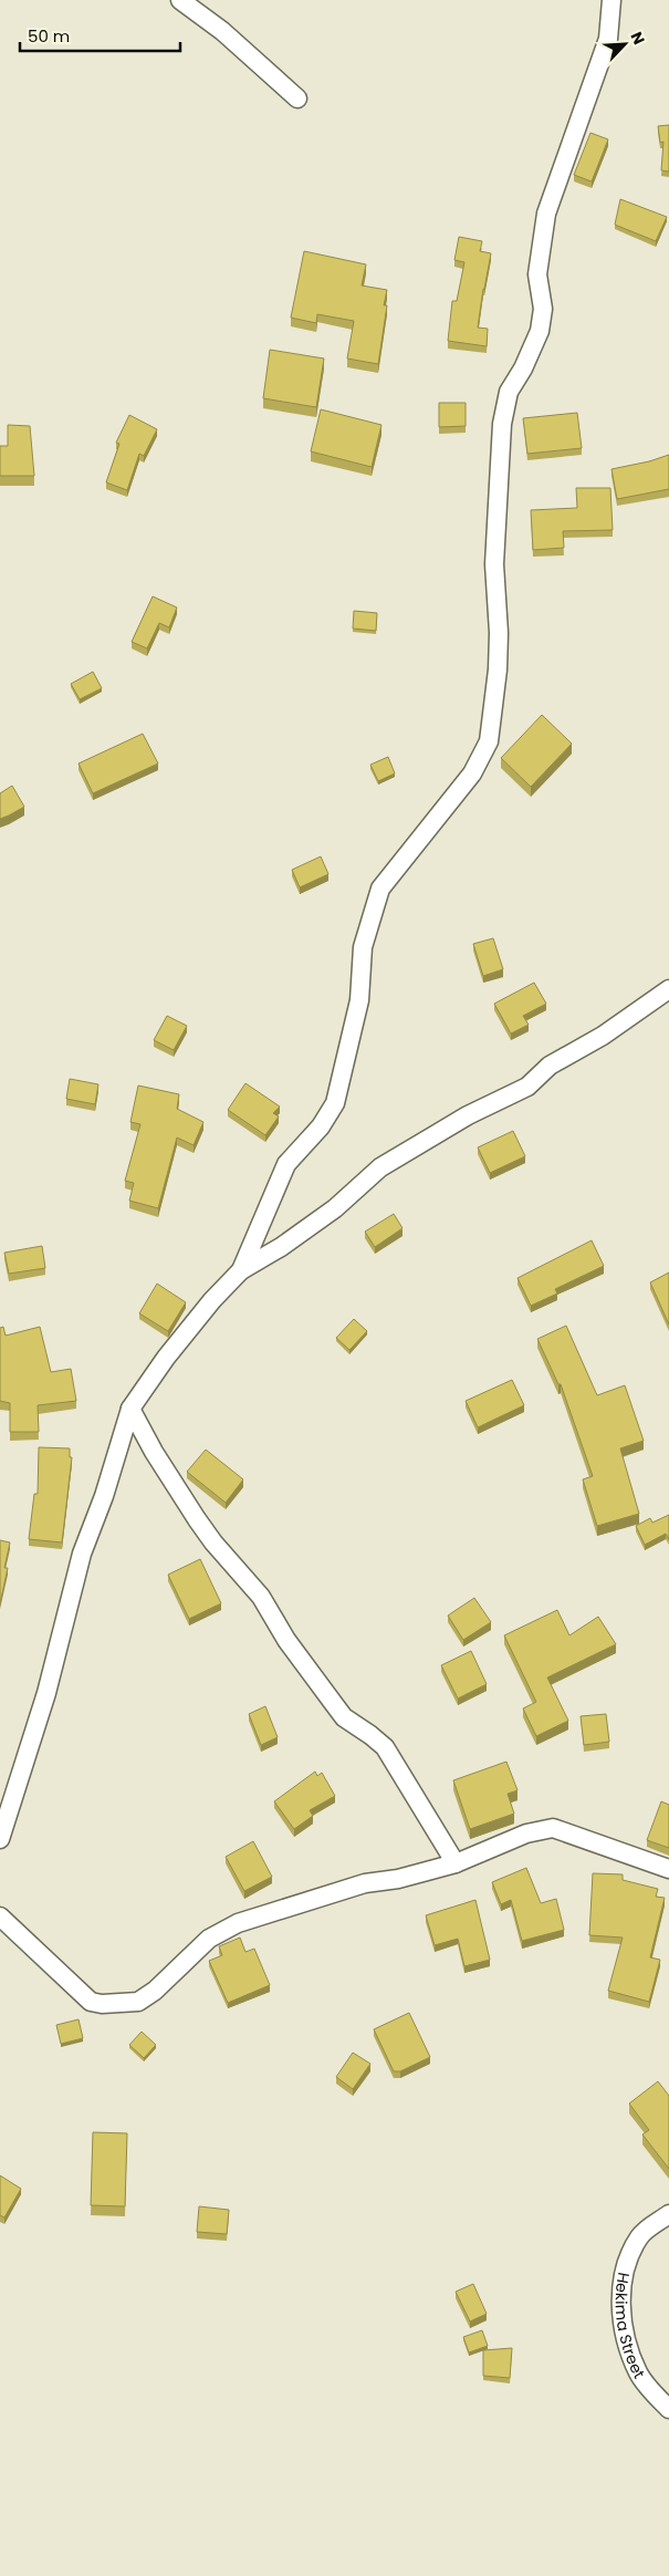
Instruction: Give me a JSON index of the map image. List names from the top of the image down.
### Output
{
  "streets": {
    "street": ["Hekima Street"]
  },
  "scale_bar": "50 m",
  "north": "top right"
}
